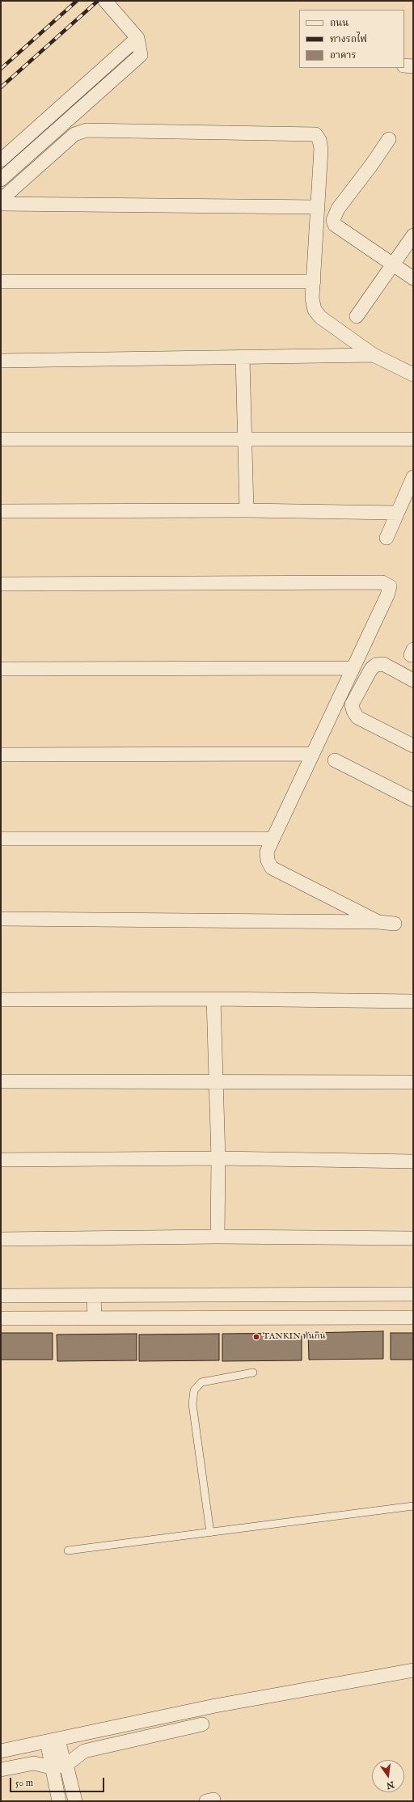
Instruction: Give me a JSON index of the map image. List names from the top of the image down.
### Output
{
  "places": ["TANKIN ทันกิน"],
  "legend": ["ถนน", "ทางรถไฟ", "อาคาร"],
  "scale_bar": "50 m",
  "north": "bottom"
}
